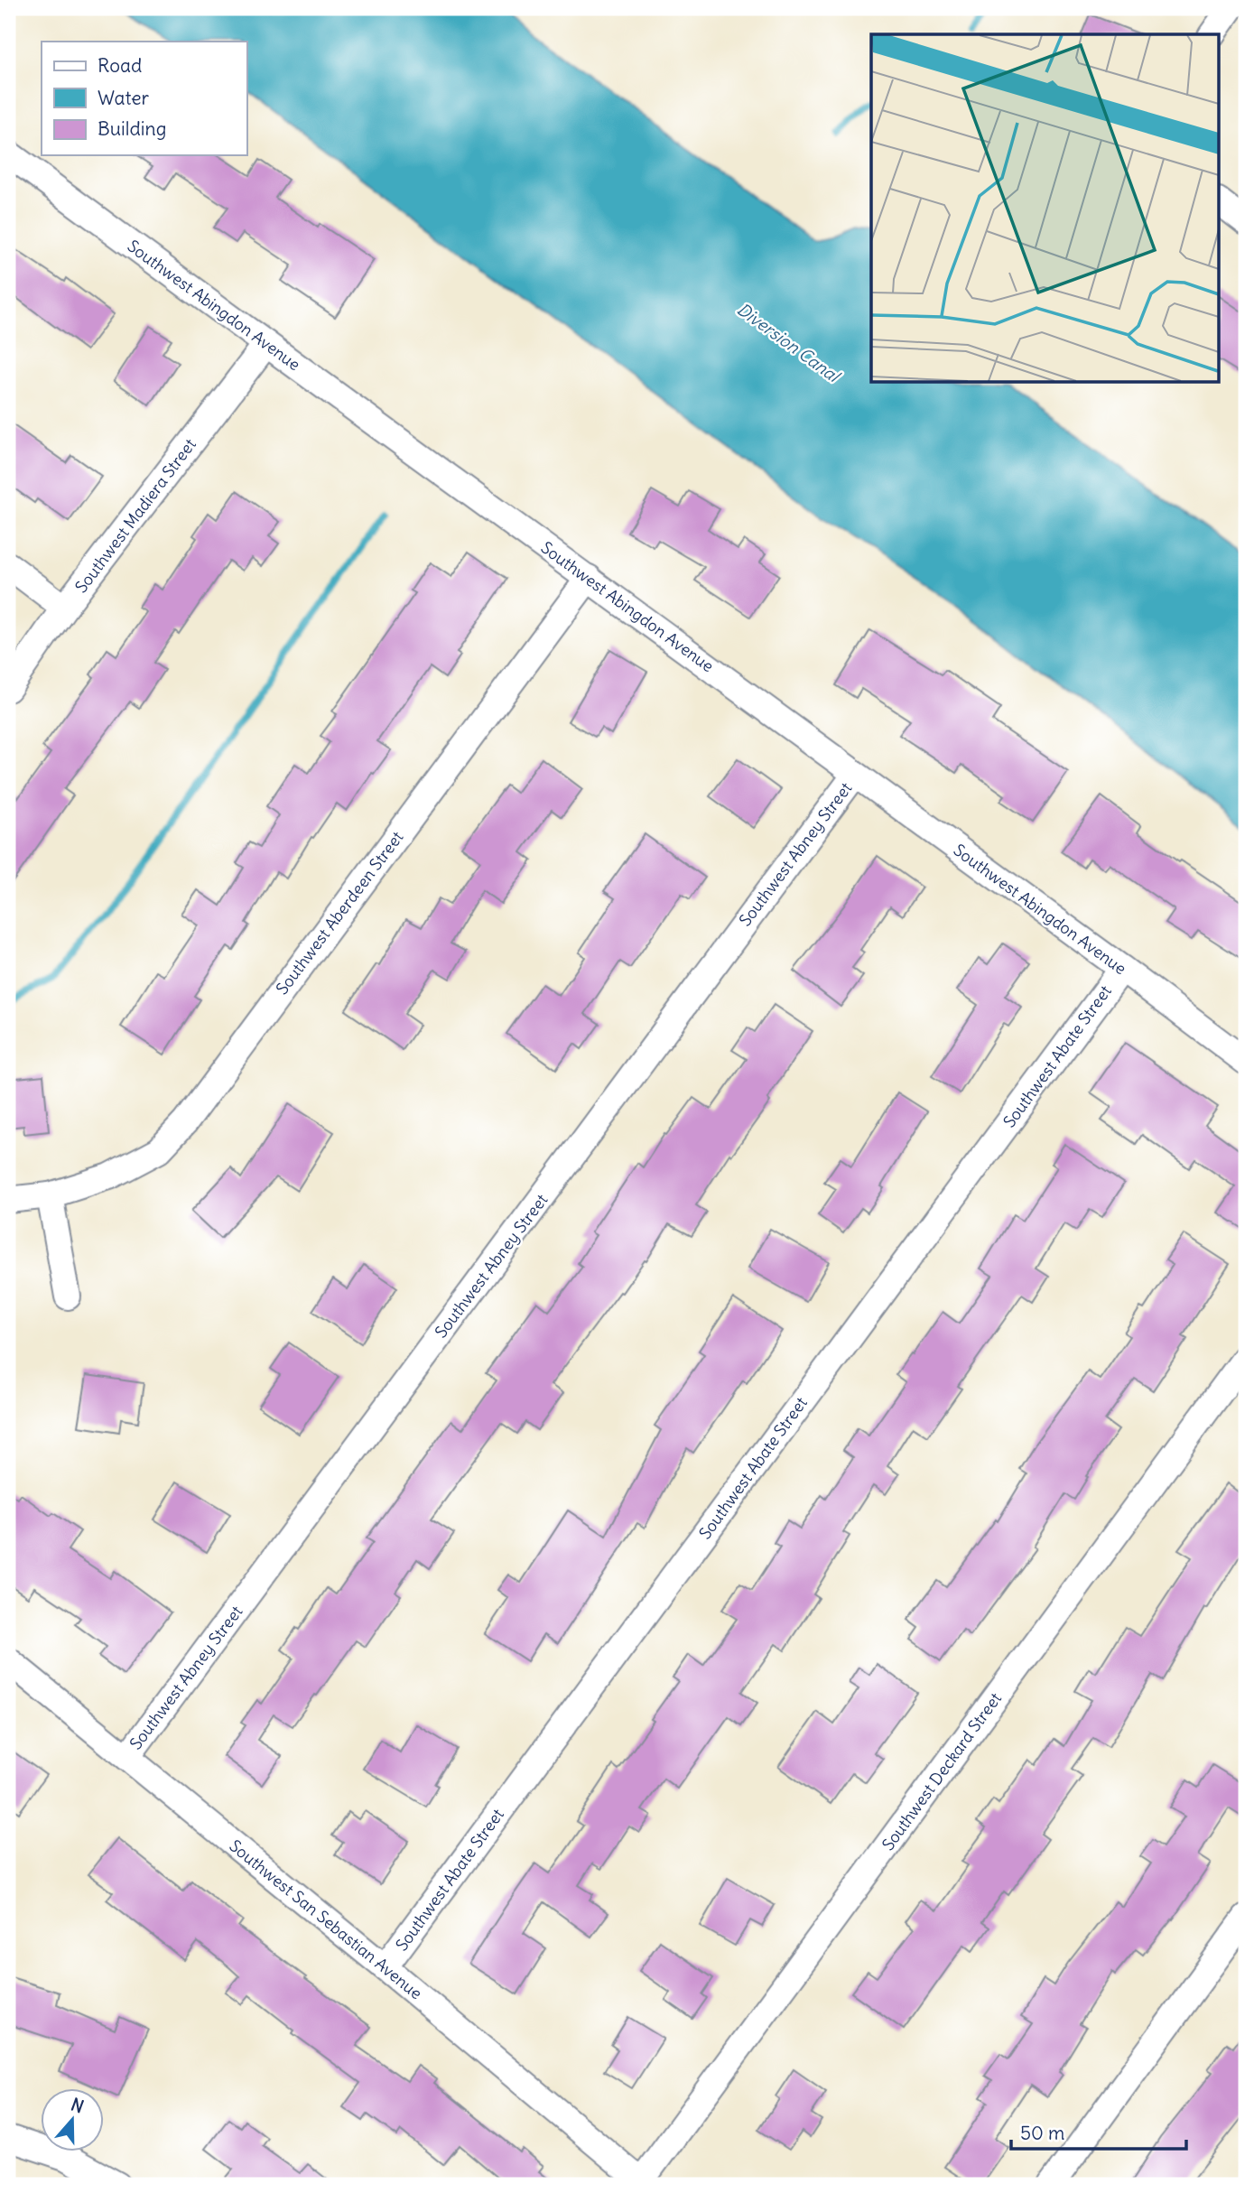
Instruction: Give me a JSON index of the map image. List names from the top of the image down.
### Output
{
  "streets": {
    "street": [
      "Southwest Abingdon Avenue",
      "Southwest Madiera Street",
      "Southwest Abney Street",
      "Southwest Aberdeen Street",
      "Southwest Abate Street",
      "Southwest Deckard Street",
      "Southwest San Sebastian Avenue"
    ]
  },
  "crossings": [
    ["Southwest Abingdon Avenue", "Southwest Madiera Street"],
    ["Southwest Abingdon Avenue", "Southwest Abney Street"],
    ["Southwest Abingdon Avenue", "Southwest Aberdeen Street"],
    ["Southwest Abingdon Avenue", "Southwest Abate Street"],
    ["Southwest Abney Street", "Southwest San Sebastian Avenue"],
    ["Southwest Abate Street", "Southwest San Sebastian Avenue"],
    ["Southwest Deckard Street", "Southwest San Sebastian Avenue"]
  ],
  "water": ["Diversion Canal"],
  "legend": ["Road", "Water", "Building"],
  "scale_bar": "50 m",
  "north": "top"
}
